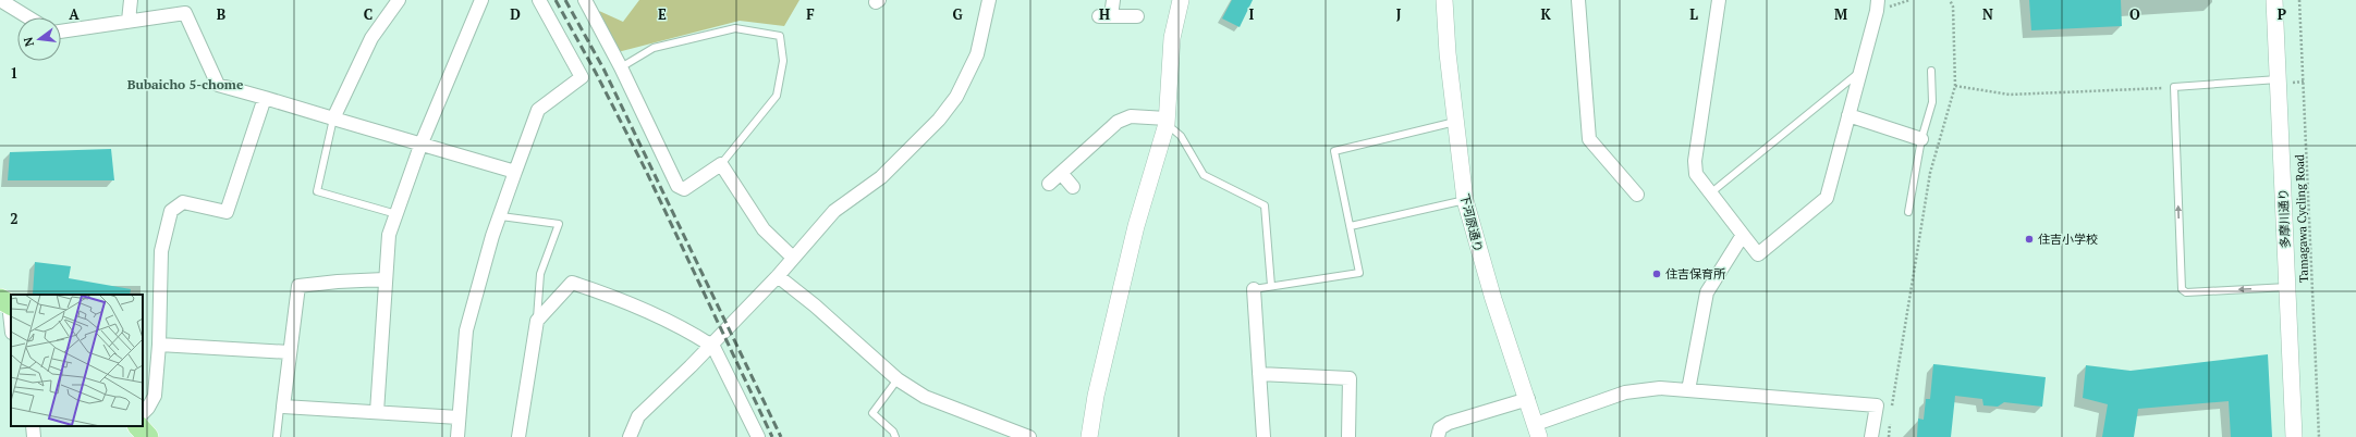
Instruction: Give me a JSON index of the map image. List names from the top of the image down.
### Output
{
  "streets": {
    "street": ["多摩川通り", "下河原通り"],
    "path": ["Tamagawa Cycling Road"]
  },
  "districts": ["Bubaicho 5-chome"],
  "places": ["住吉小学校", "住吉保育所"],
  "north": "left",
  "grid": {
    "columns": [
      "A",
      "B",
      "C",
      "D",
      "E",
      "F",
      "G",
      "H",
      "I",
      "J",
      "K",
      "L",
      "M",
      "N",
      "O",
      "P"
    ],
    "rows": ["1", "2"]
  }
}
